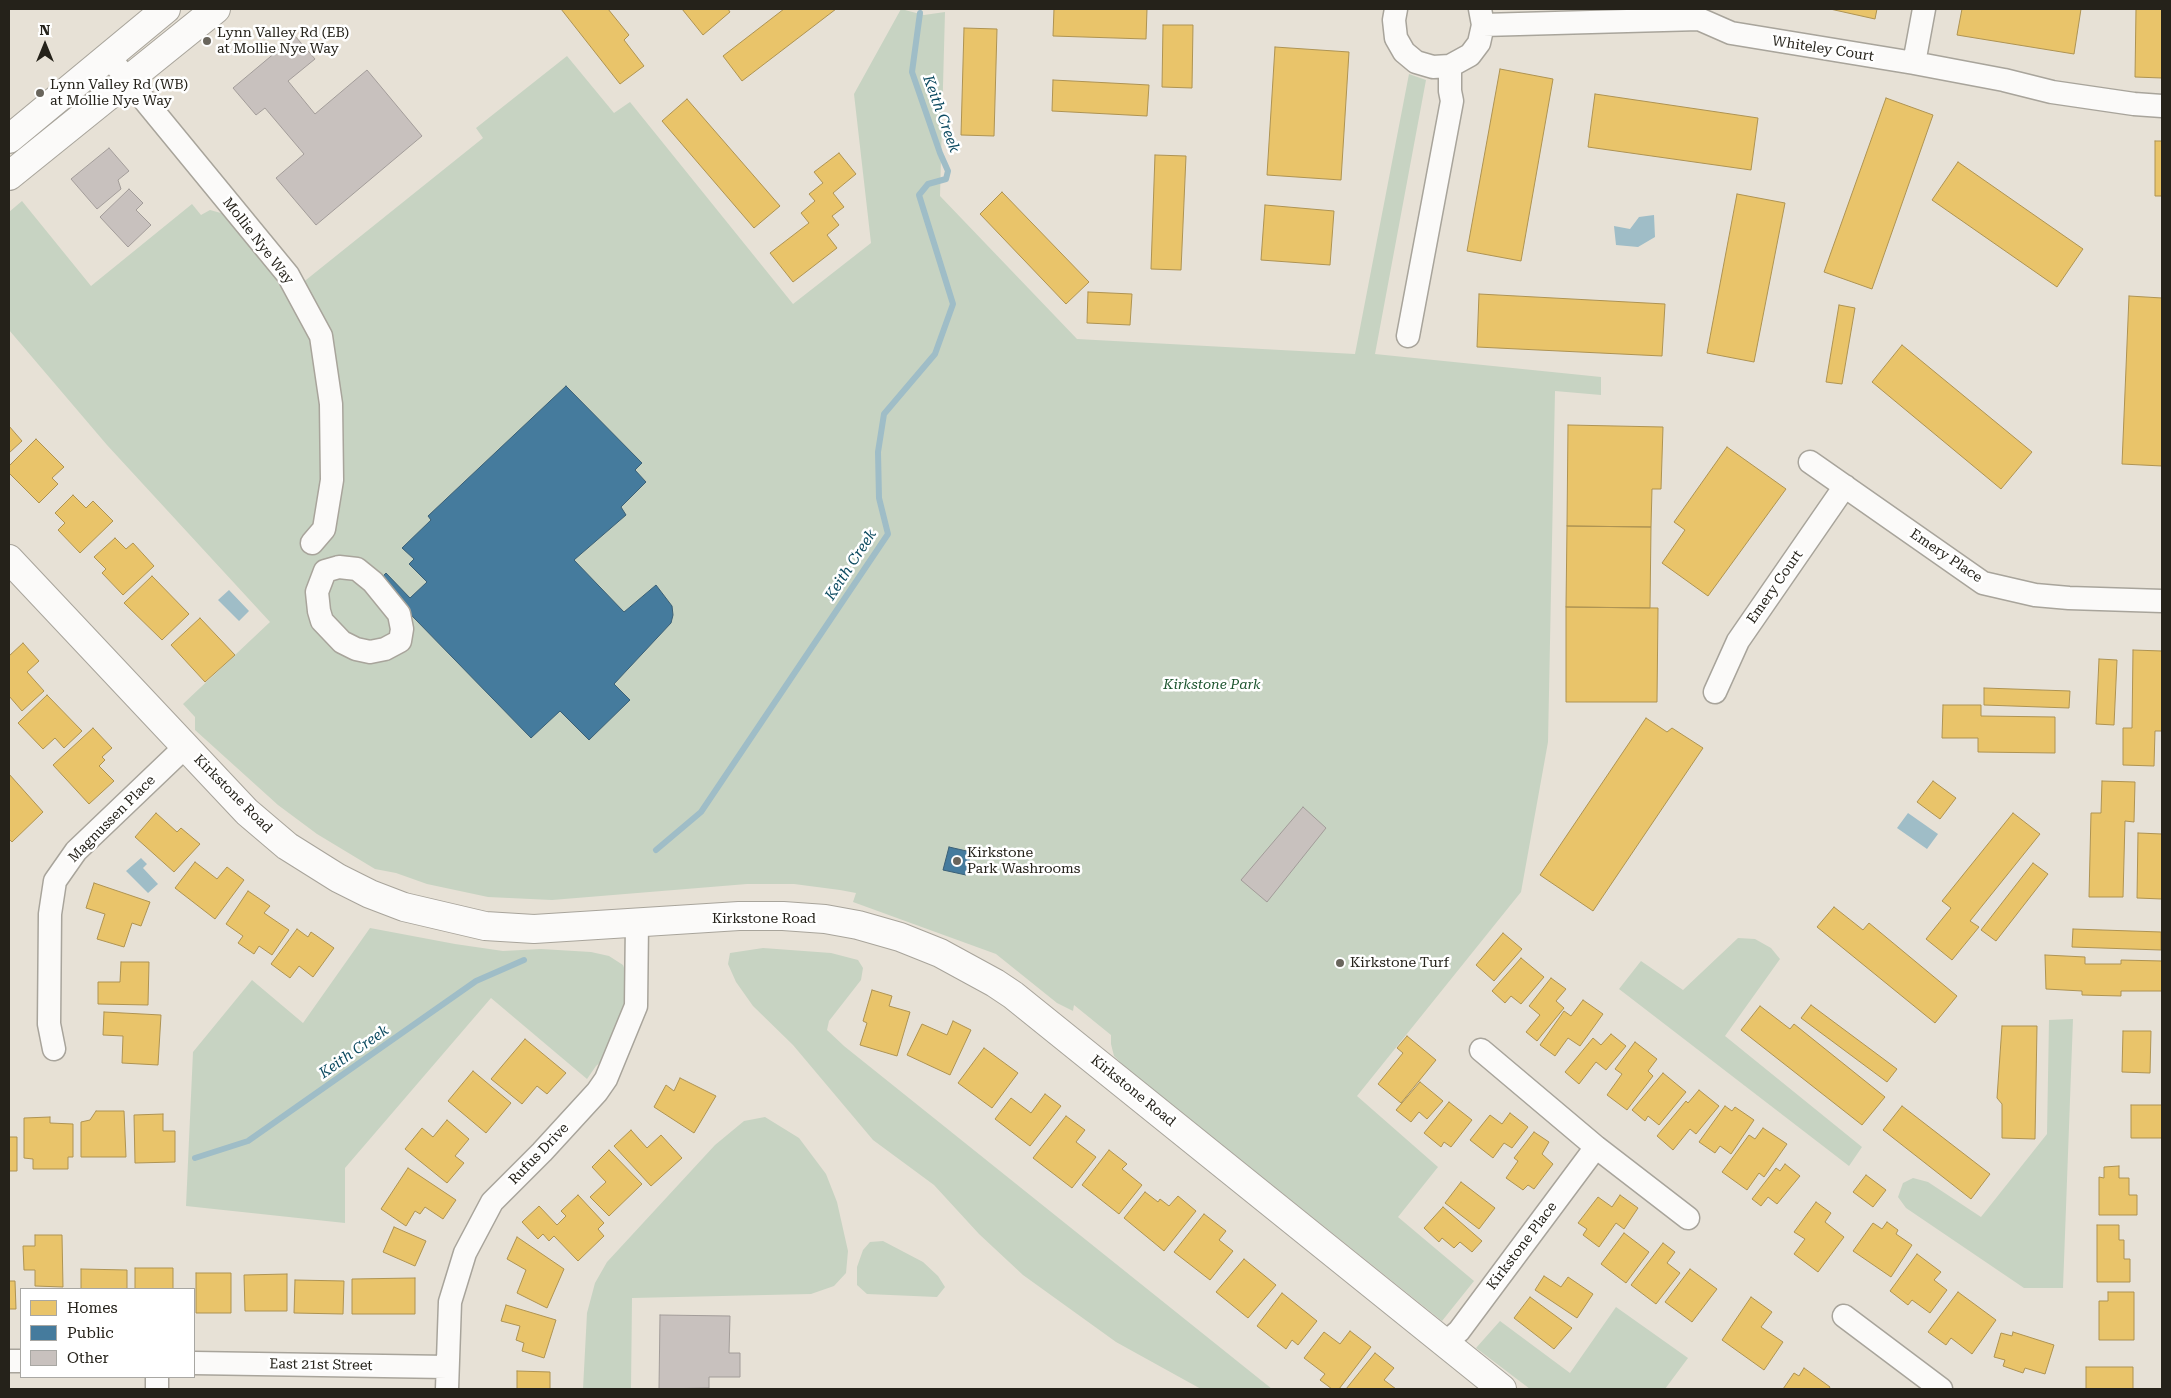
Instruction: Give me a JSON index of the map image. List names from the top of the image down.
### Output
{
  "streets": {
    "street": [
      "Whiteley Court",
      "Mollie Nye Way",
      "Emery Place",
      "Emery Court",
      "Kirkstone Road",
      "Magnussen Place",
      "Rufus Drive",
      "Kirkstone Place",
      "East 21st Street"
    ]
  },
  "crossings": [
    ["Emery Place", "Emery Court"],
    ["Kirkstone Road", "Magnussen Place"],
    ["Kirkstone Road", "Rufus Drive"],
    ["Kirkstone Road", "Kirkstone Place"],
    ["Rufus Drive", "East 21st Street"]
  ],
  "water": ["Keith Creek"],
  "parks": ["Kirkstone Park"],
  "places": [
    "Lynn Valley Rd (EB) at Mollie Nye Way",
    "Lynn Valley Rd (WB) at Mollie Nye Way",
    "Kirkstone Park Washrooms",
    "Kirkstone Turf"
  ],
  "legend": ["Homes", "Public", "Other"],
  "north": "top"
}
